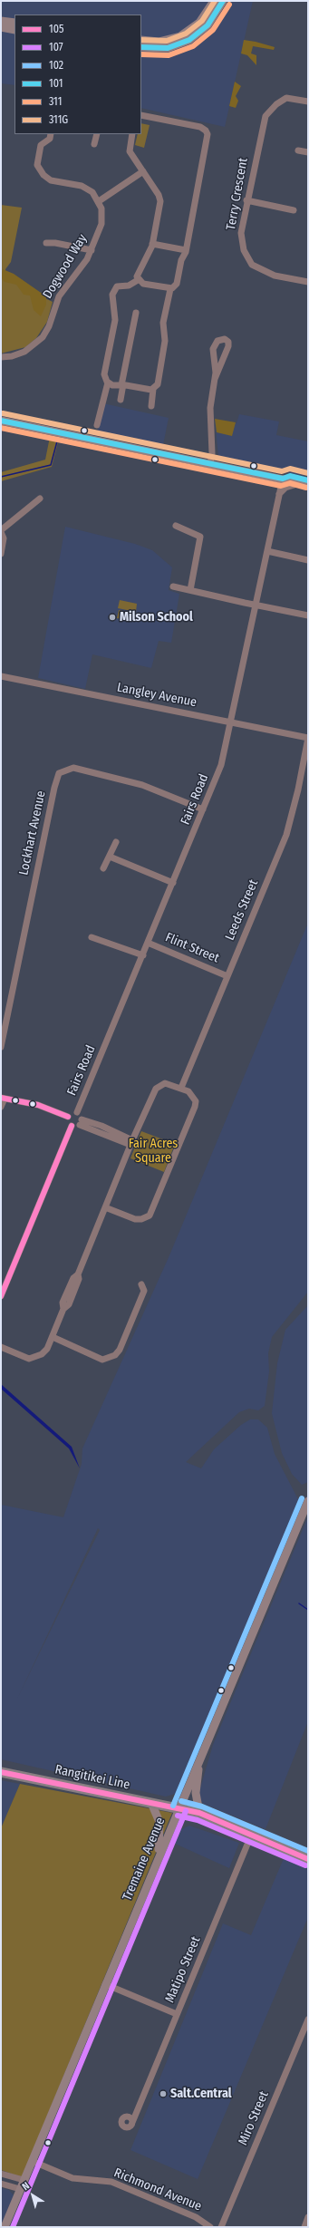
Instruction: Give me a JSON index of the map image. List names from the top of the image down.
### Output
{
  "streets": {
    "highway": ["Rangitikei Line"],
    "main road": ["Tremaine Avenue"],
    "street": [
      "Terry Crescent",
      "Dogwood Way",
      "Langley Avenue",
      "Fairs Road",
      "Lockhart Avenue",
      "Leeds Street",
      "Flint Street",
      "Matipo Street",
      "Miro Street",
      "Richmond Avenue"
    ]
  },
  "crossings": [
    ["Langley Avenue", "Fairs Road"],
    ["Langley Avenue", "Leeds Street"],
    ["Fairs Road", "Lockhart Avenue"],
    ["Fairs Road", "Flint Street"],
    ["Leeds Street", "Flint Street"],
    ["Rangitikei Line", "Tremaine Avenue"],
    ["Rangitikei Line", "Matipo Street"],
    ["Tremaine Avenue", "Richmond Avenue"]
  ],
  "parks": ["Fair Acres Square"],
  "places": ["Milson School", "Salt.Central"],
  "lines": [
    "transit line 101",
    "transit line 311G",
    "transit line 311",
    "transit line 105",
    "transit line 102",
    "transit line 107"
  ],
  "legend": [
    "105",
    "107",
    "102",
    "101",
    "311",
    "311G"
  ],
  "north": "top left"
}
